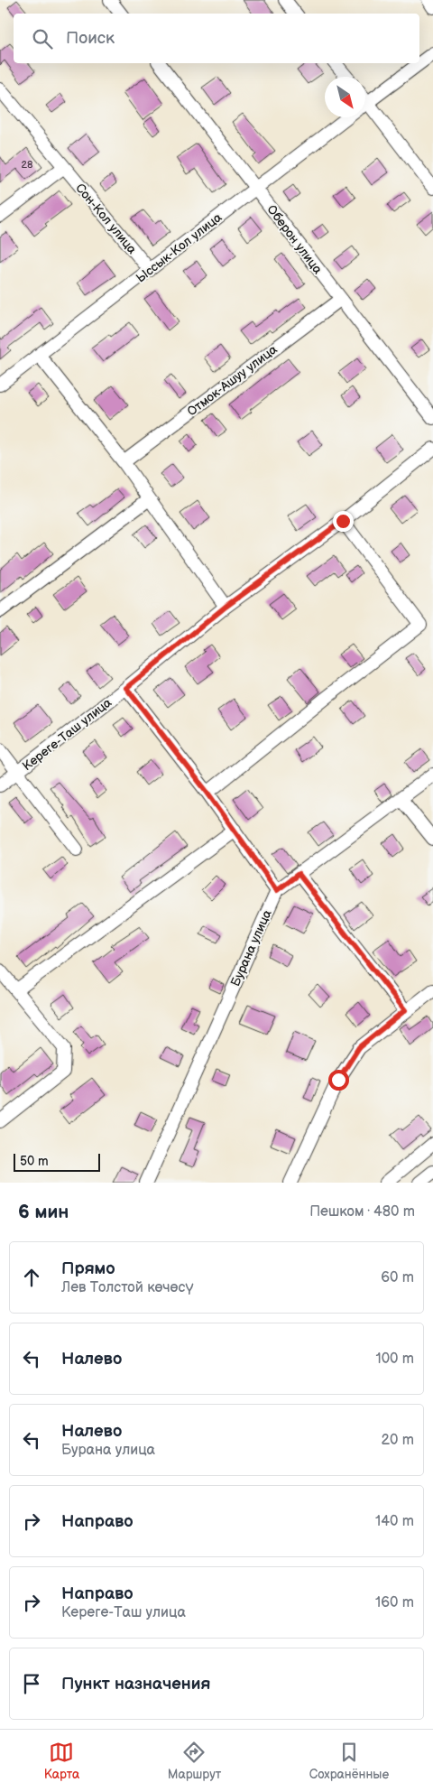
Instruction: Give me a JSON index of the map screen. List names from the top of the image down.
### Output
{
  "streets": {
    "street": [
      "Сон-Кол улица",
      "Оберон улица",
      "Ыссык-Кол улица",
      "Отмок-Ашуу улица",
      "Кереге-Таш улица",
      "Бурана улица"
    ]
  },
  "crossings": [
    ["Сон-Кол улица", "Ыссык-Кол улица"],
    ["Оберон улица", "Ыссык-Кол улица"],
    ["Оберон улица", "Отмок-Ашуу улица"]
  ],
  "house_numbers": ["28"],
  "scale_bar": "50 m",
  "north": "bottom right",
  "page": {
    "search": "Поиск",
    "scale": "50 m",
    "heading": ["6 мин", "Пешком · 480 m"],
    "list": [
      ["Прямо", "Лев Толстой көчөсү", "60 m"],
      ["Налево", "100 m"],
      ["Налево", "Бурана улица", "20 m"],
      ["Направо", "140 m"],
      ["Направо", "Кереге-Таш улица", "160 m"],
      "Пункт назначения"
    ],
    "nav": ["Карта", "Маршрут", "Сохранённые"]
  }
}
